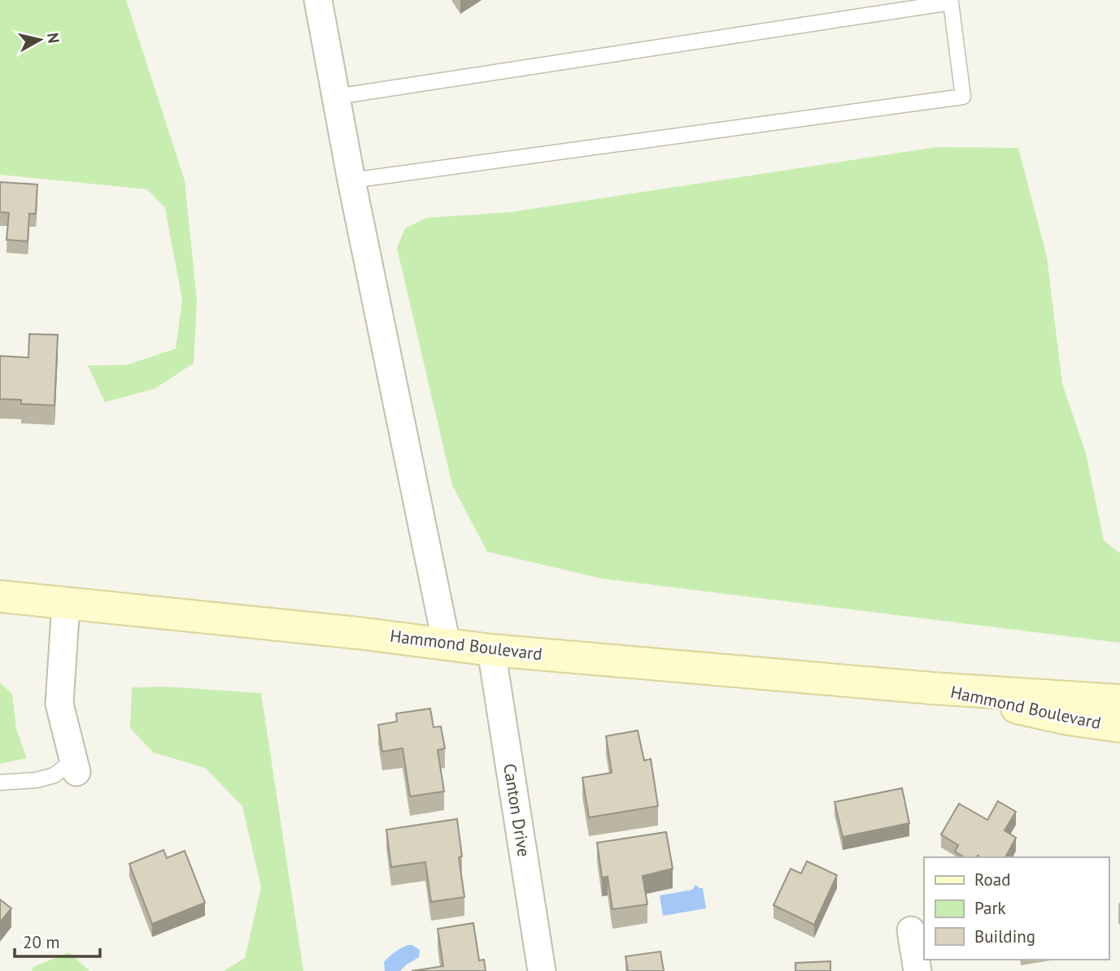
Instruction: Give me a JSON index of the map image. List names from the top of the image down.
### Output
{
  "streets": {
    "street": ["Hammond Boulevard", "Canton Drive"]
  },
  "crossings": [
    ["Hammond Boulevard", "Canton Drive"]
  ],
  "legend": ["Road", "Park", "Building"],
  "scale_bar": "20 m",
  "north": "right"
}
